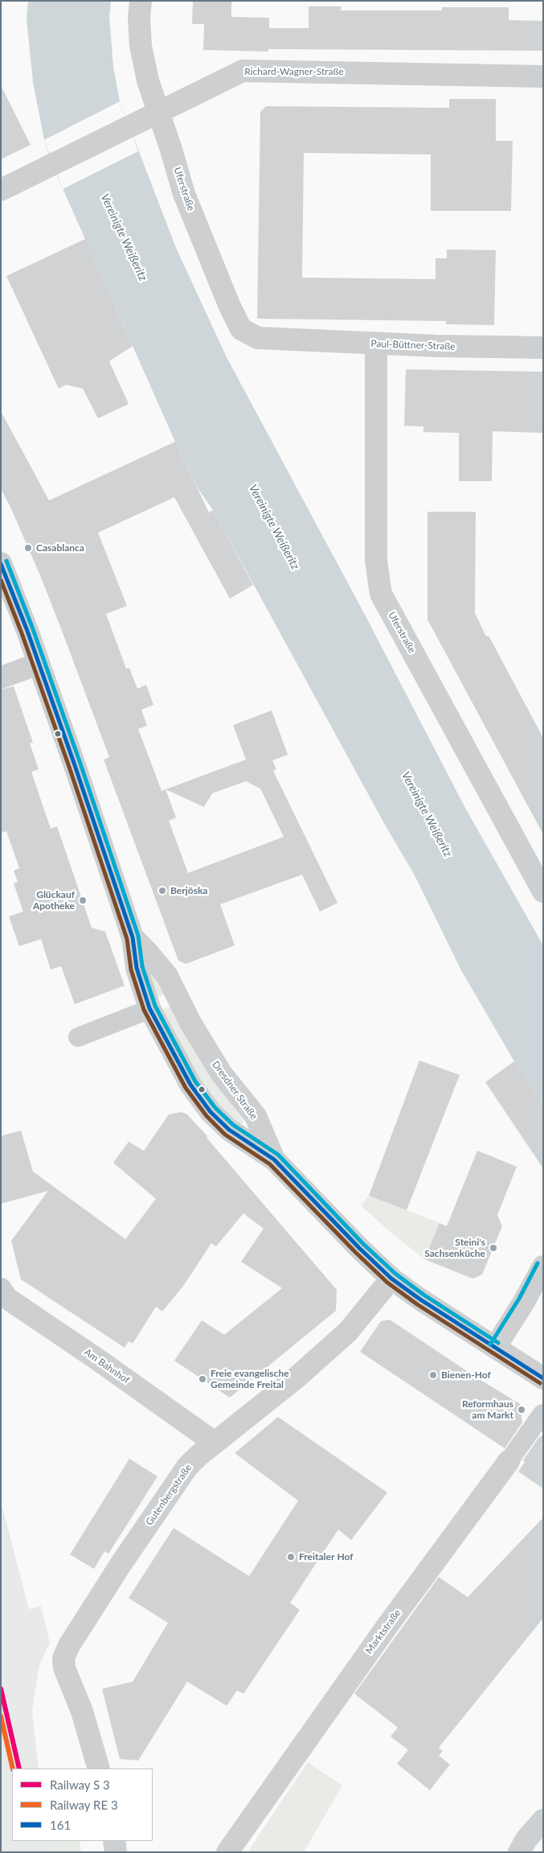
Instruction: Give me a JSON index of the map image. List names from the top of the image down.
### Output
{
  "streets": {
    "street": [
      "Richard-Wagner-Straße",
      "Uferstraße",
      "Paul-Büttner-Straße",
      "Dresdner Straße",
      "Am Bahnhof",
      "Gutenbergstraße",
      "Marktstraße"
    ]
  },
  "crossings": [
    ["Richard-Wagner-Straße", "Uferstraße"],
    ["Uferstraße", "Paul-Büttner-Straße"],
    ["Am Bahnhof", "Gutenbergstraße"]
  ],
  "water": ["Vereinigte Weißeritz"],
  "places": [
    "Casablanca",
    "Berjöska",
    "Glückauf Apotheke",
    "Steini's Sachsenküche",
    "Bienen-Hof",
    "Freie evangelische Gemeinde Freital",
    "Reformhaus am Markt",
    "Freitaler Hof"
  ],
  "lines": ["transit line 161"],
  "legend": ["Railway S 3", "Railway RE 3", "161"]
}
